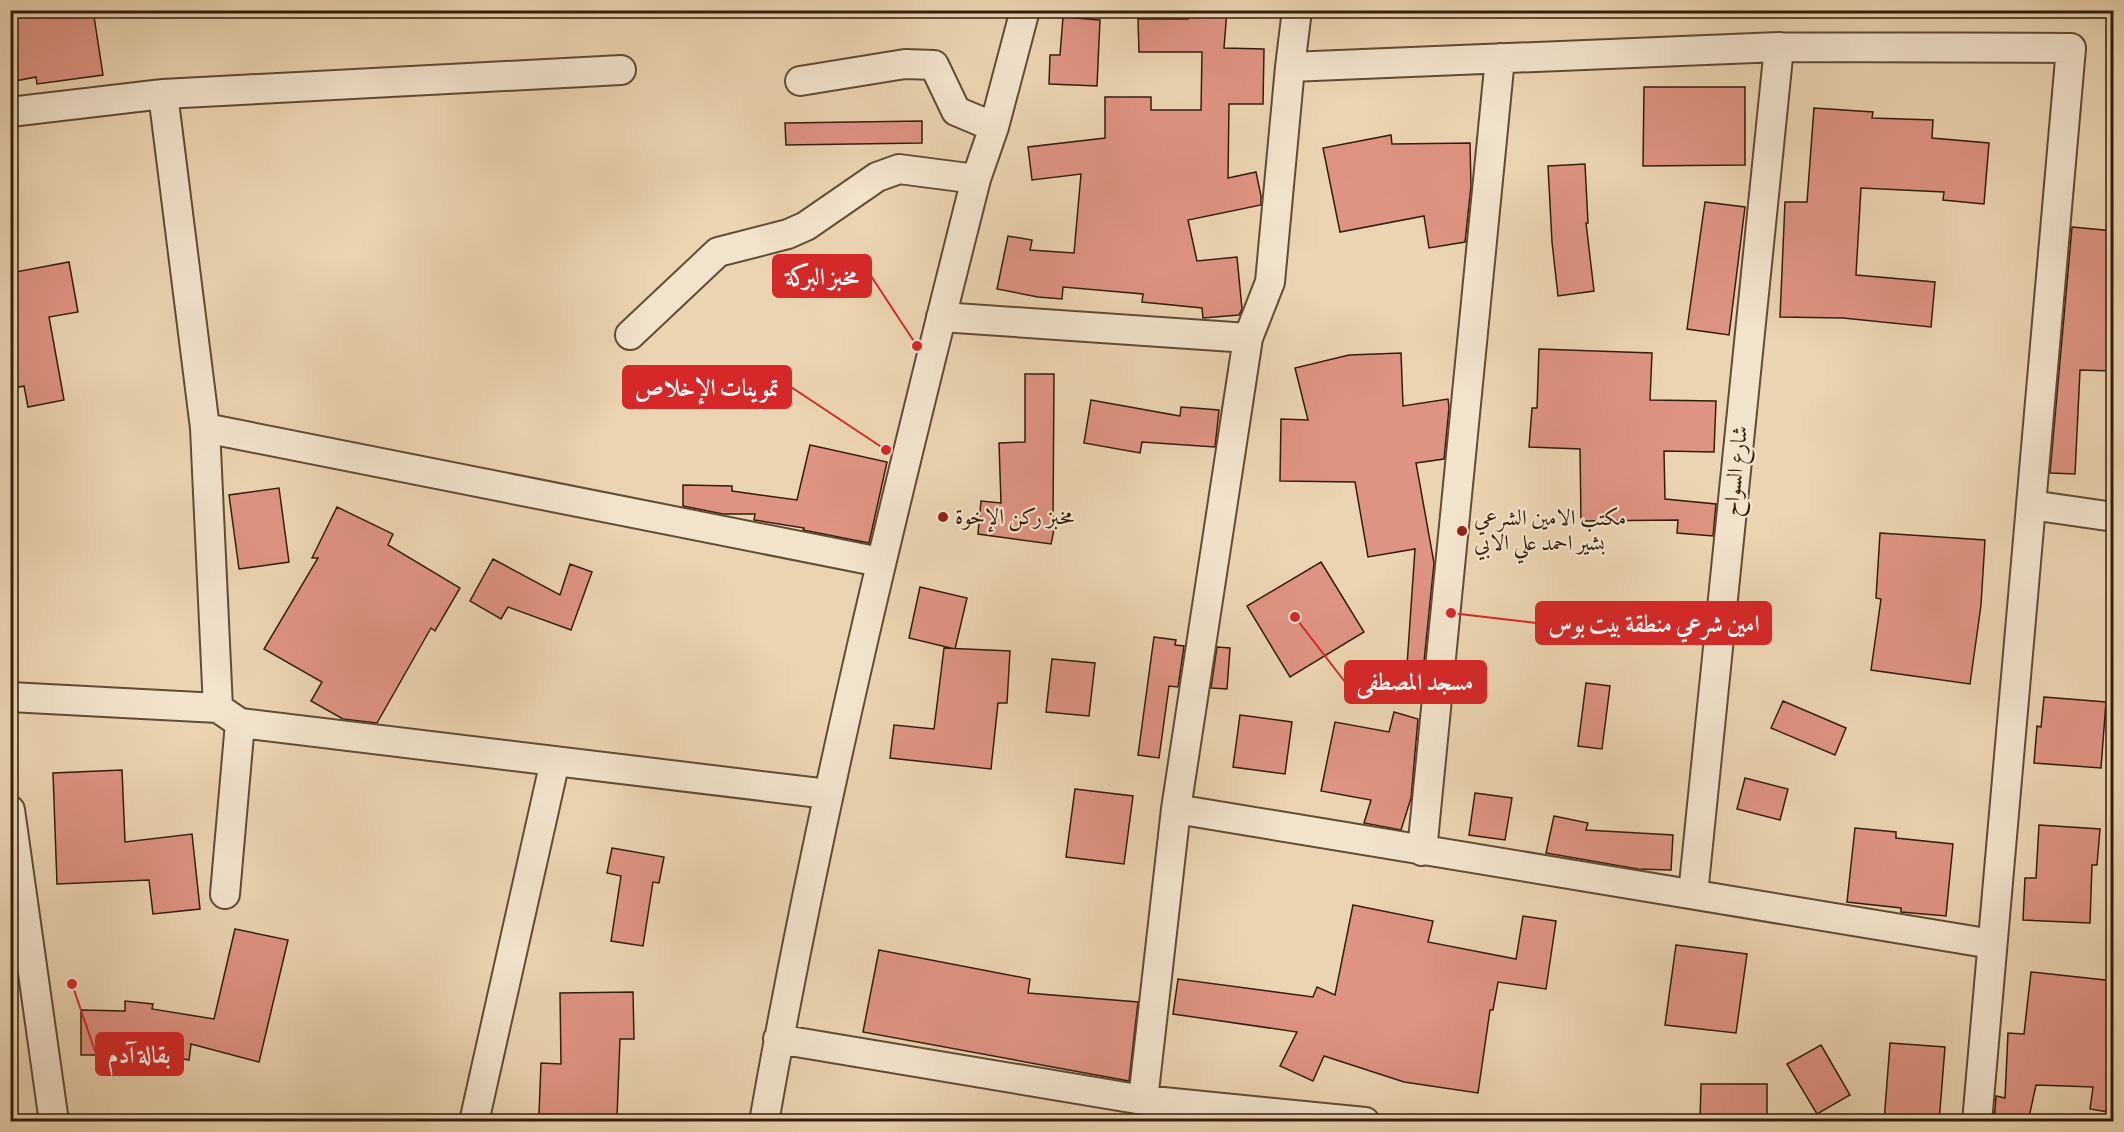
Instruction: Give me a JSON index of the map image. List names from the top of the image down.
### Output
{
  "streets": {
    "street": ["شارع السواح"]
  },
  "places": [
    "مخبز البركة",
    "تموينات الإخلاص",
    "مخبز ركن الإخوة",
    "مكتب الامين الشرعي بشير احمد علي الابي",
    "امين شرعي منطقة بيت بوس",
    "مسجد المصطفى",
    "بقالة آدم"
  ]
}
